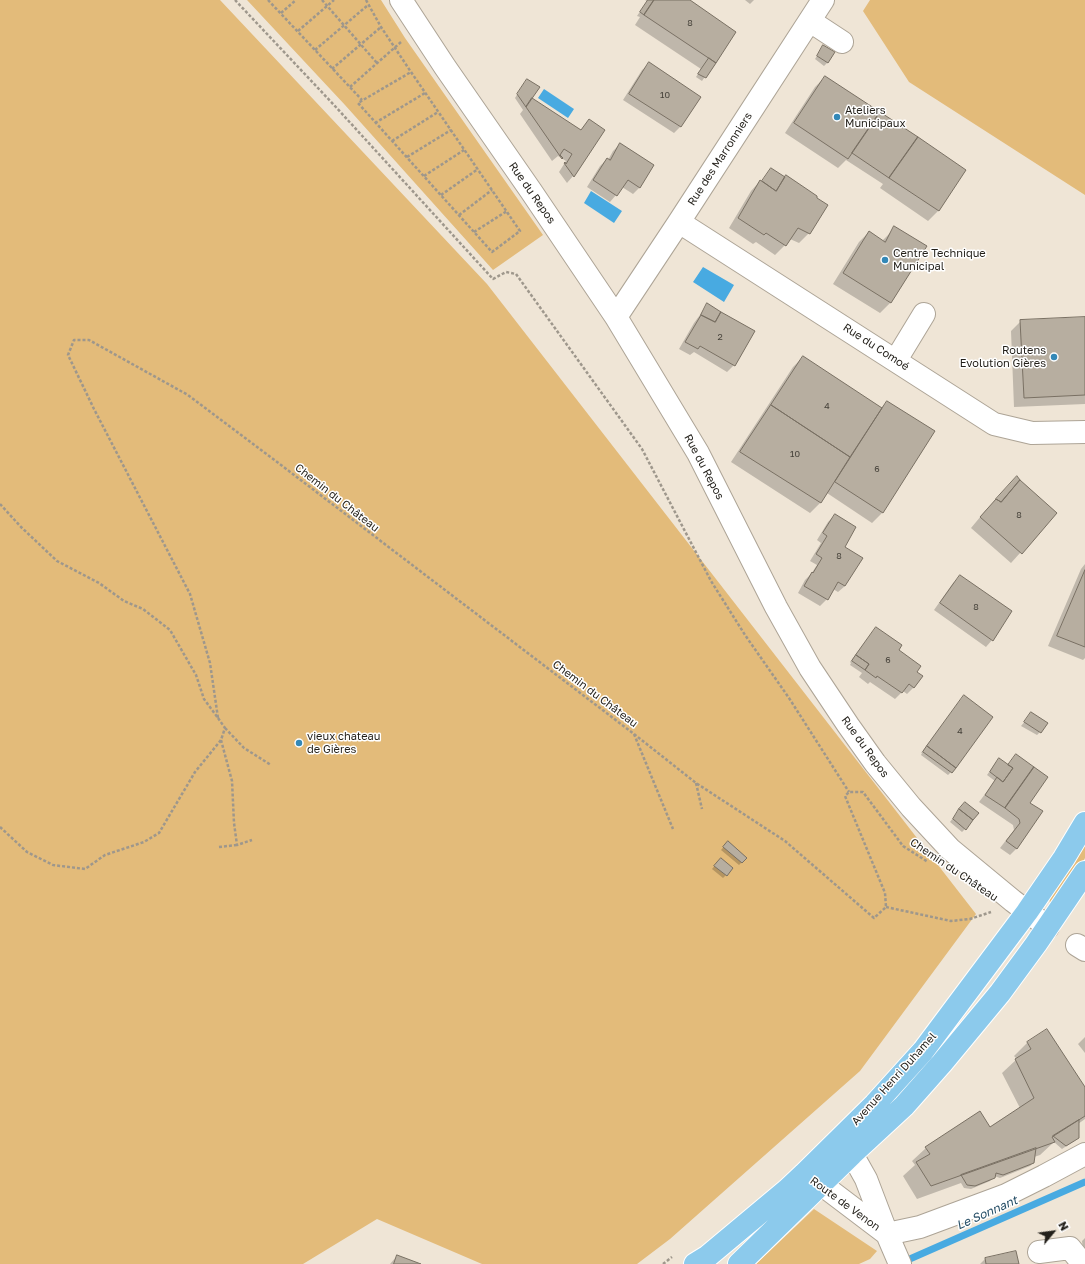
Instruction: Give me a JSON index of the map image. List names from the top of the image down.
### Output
{
  "streets": {
    "main road": ["Avenue Henri Duhamel"],
    "street": [
      "Rue des Marronniers",
      "Rue du Repos",
      "Rue du Comoé",
      "Route de Venon"
    ],
    "path": ["Chemin du Château"]
  },
  "crossings": [
    ["Rue des Marronniers", "Rue du Repos"],
    ["Rue des Marronniers", "Rue du Comoé"],
    ["Rue du Repos", "Avenue Henri Duhamel"],
    ["Avenue Henri Duhamel", "Route de Venon"]
  ],
  "water": ["Le Sonnant"],
  "places": [
    "Ateliers Municipaux",
    "Centre Technique Municipal",
    "Routens Evolution Gières",
    "vieux chateau de Gières"
  ],
  "house_numbers": [
    "8",
    "10",
    "2",
    "4",
    "10",
    "6",
    "8",
    "8",
    "8",
    "6",
    "4"
  ],
  "north": "top right"
}
